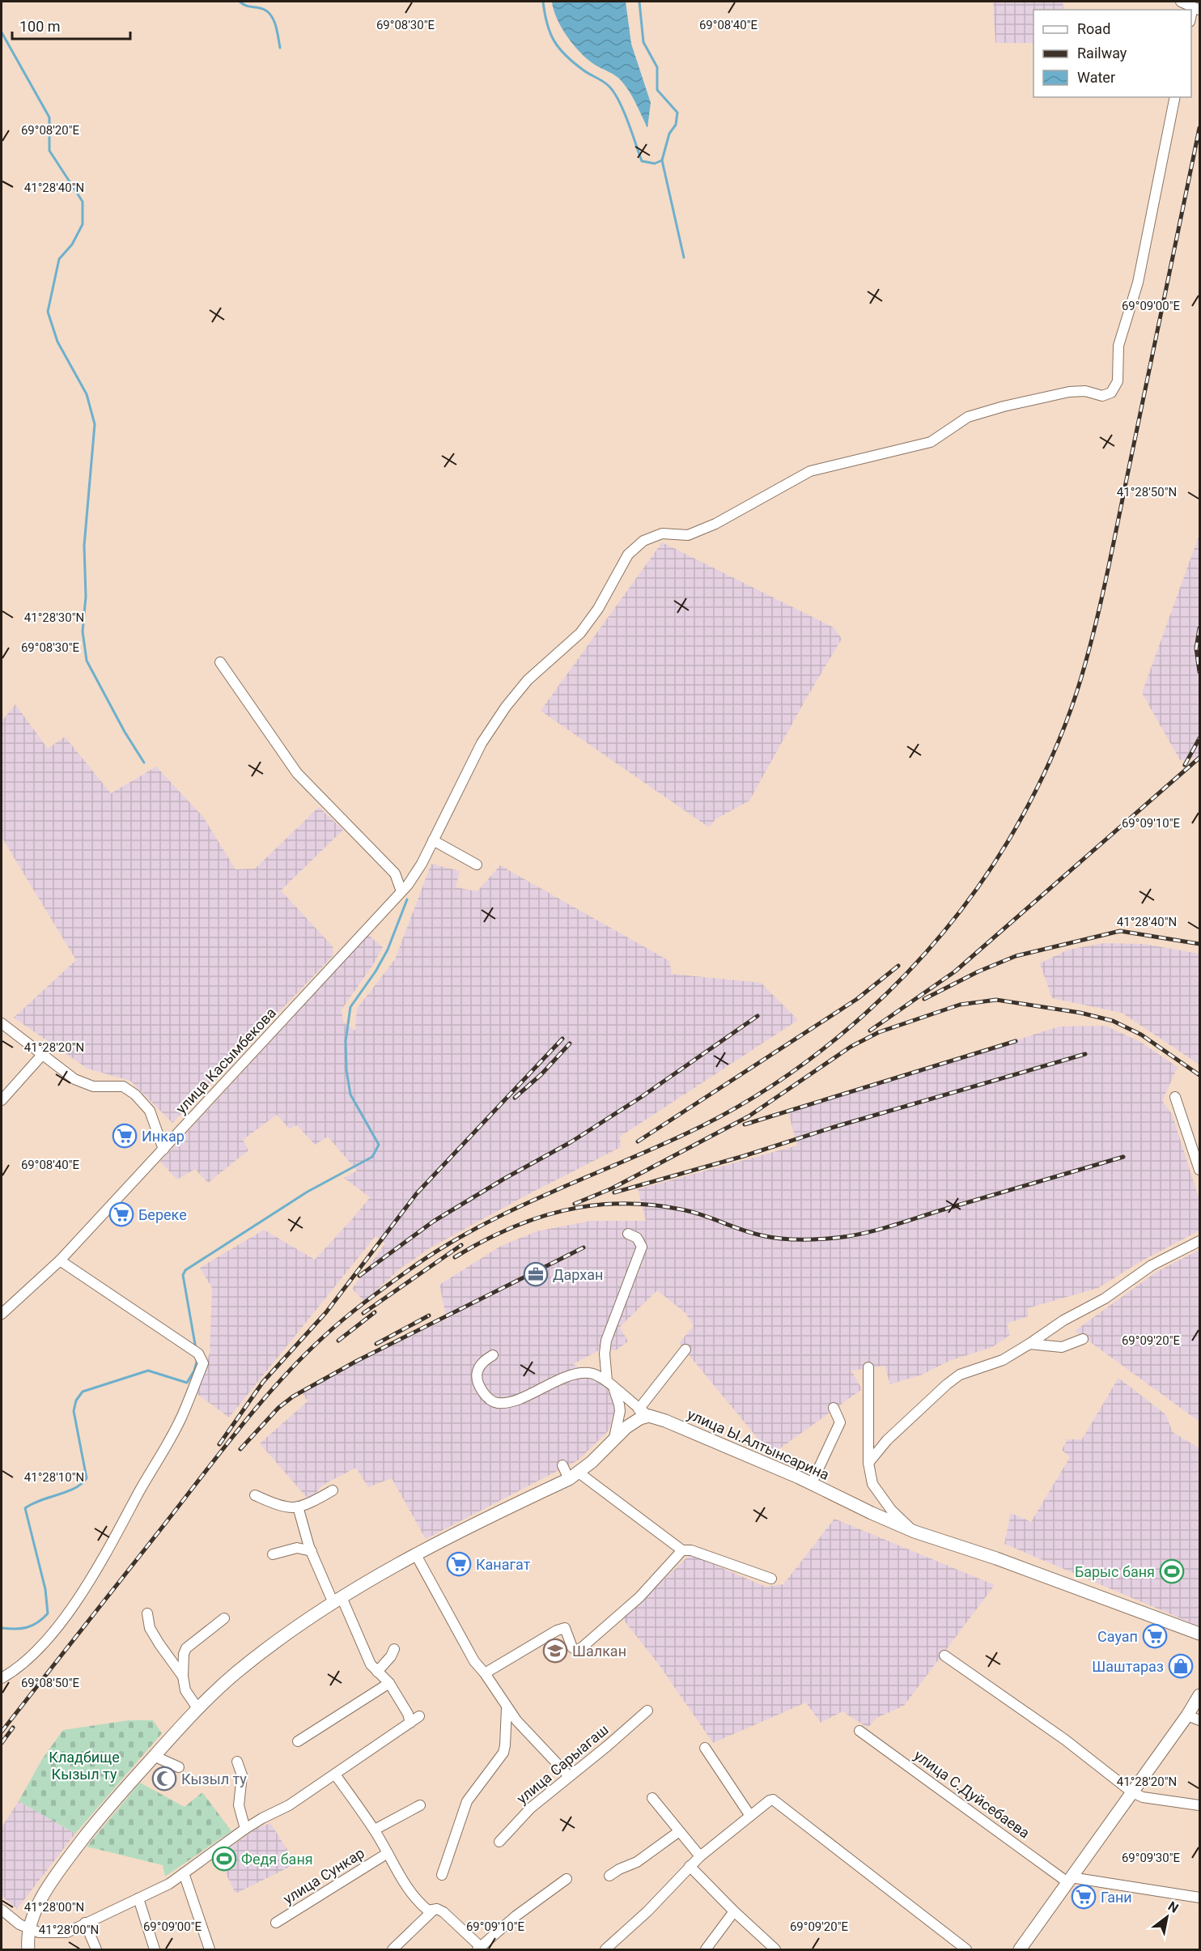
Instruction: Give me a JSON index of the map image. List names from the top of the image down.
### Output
{
  "streets": {
    "street": [
      "улица Касымбекова",
      "улица Ы.Алтынсарина",
      "улица Сарыагаш",
      "улица С.Дуйсебаева",
      "улица Сункар"
    ]
  },
  "parks": ["Кладбище Кызыл ту"],
  "places": {
    "supermarket": [
      "Инкар",
      "Береке",
      "Канагат",
      "Сауап",
      "Гани"
    ],
    "office": ["Дархан"],
    "sports": ["Барыс баня", "Федя баня"],
    "school or university": ["Шалкан"],
    "shop": ["Шаштараз"],
    "mosque": ["Кызыл ту"]
  },
  "legend": ["Road", "Railway", "Water"],
  "scale_bar": "100 m",
  "north": "top right",
  "coordinates": [
    "69°08'30\"E",
    "69°08'40\"E",
    "69°08'20\"E",
    "41°28'40\"N",
    "69°09'00\"E",
    "41°28'50\"N",
    "41°28'30\"N",
    "69°09'10\"E",
    "41°28'20\"N",
    "69°09'20\"E",
    "41°28'10\"N",
    "69°08'50\"E",
    "69°09'30\"E",
    "41°28'00\"N"
  ]
}
